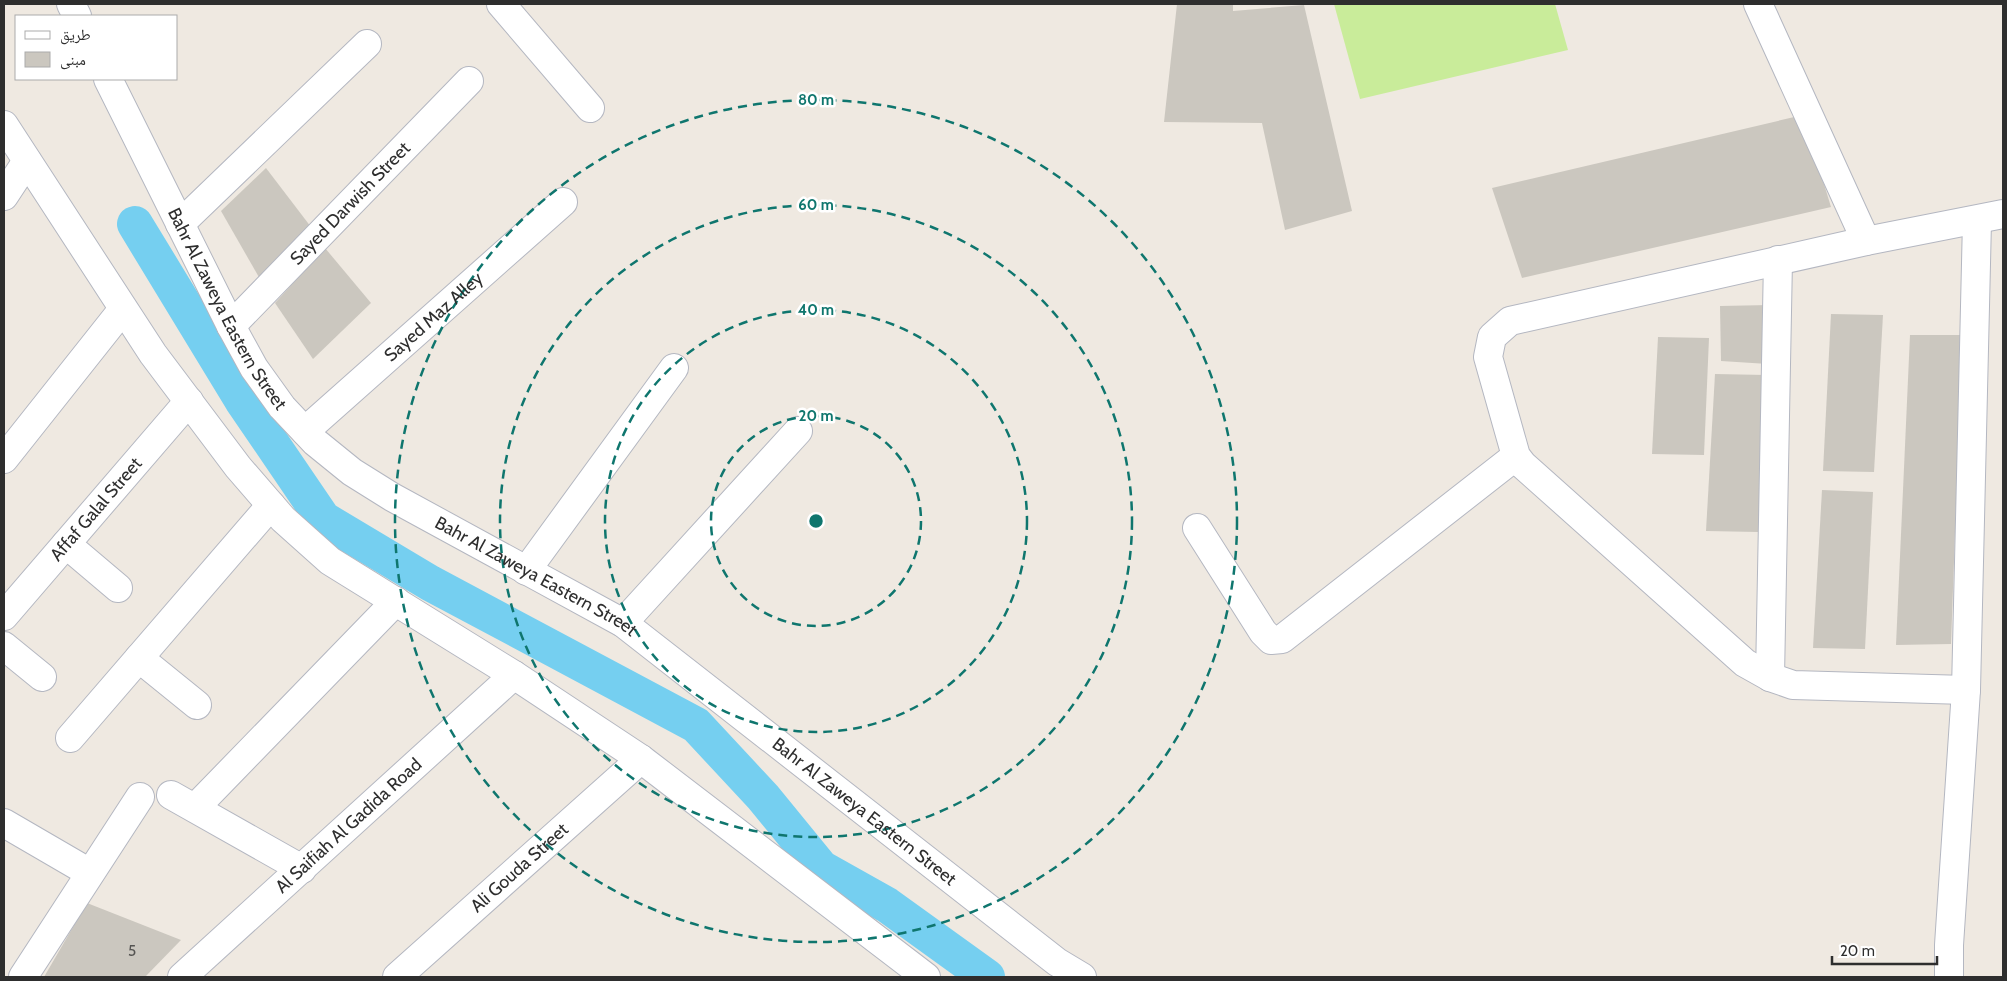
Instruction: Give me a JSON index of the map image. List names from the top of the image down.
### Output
{
  "streets": {
    "street": [
      "Sayed Darwish Street",
      "Bahr Al Zaweya Eastern Street",
      "Sayed Maz Alley",
      "Affaf Galal Street",
      "Al Saifiah Al Gadida Road",
      "Ali Gouda Street"
    ]
  },
  "crossings": [
    ["Sayed Darwish Street", "Bahr Al Zaweya Eastern Street"],
    ["Bahr Al Zaweya Eastern Street", "Sayed Maz Alley"]
  ],
  "house_numbers": ["5"],
  "legend": ["طريق", "مبنى"],
  "scale_bar": "20 m",
  "rings": [
    "80 m",
    "60 m",
    "40 m",
    "20 m"
  ]
}
